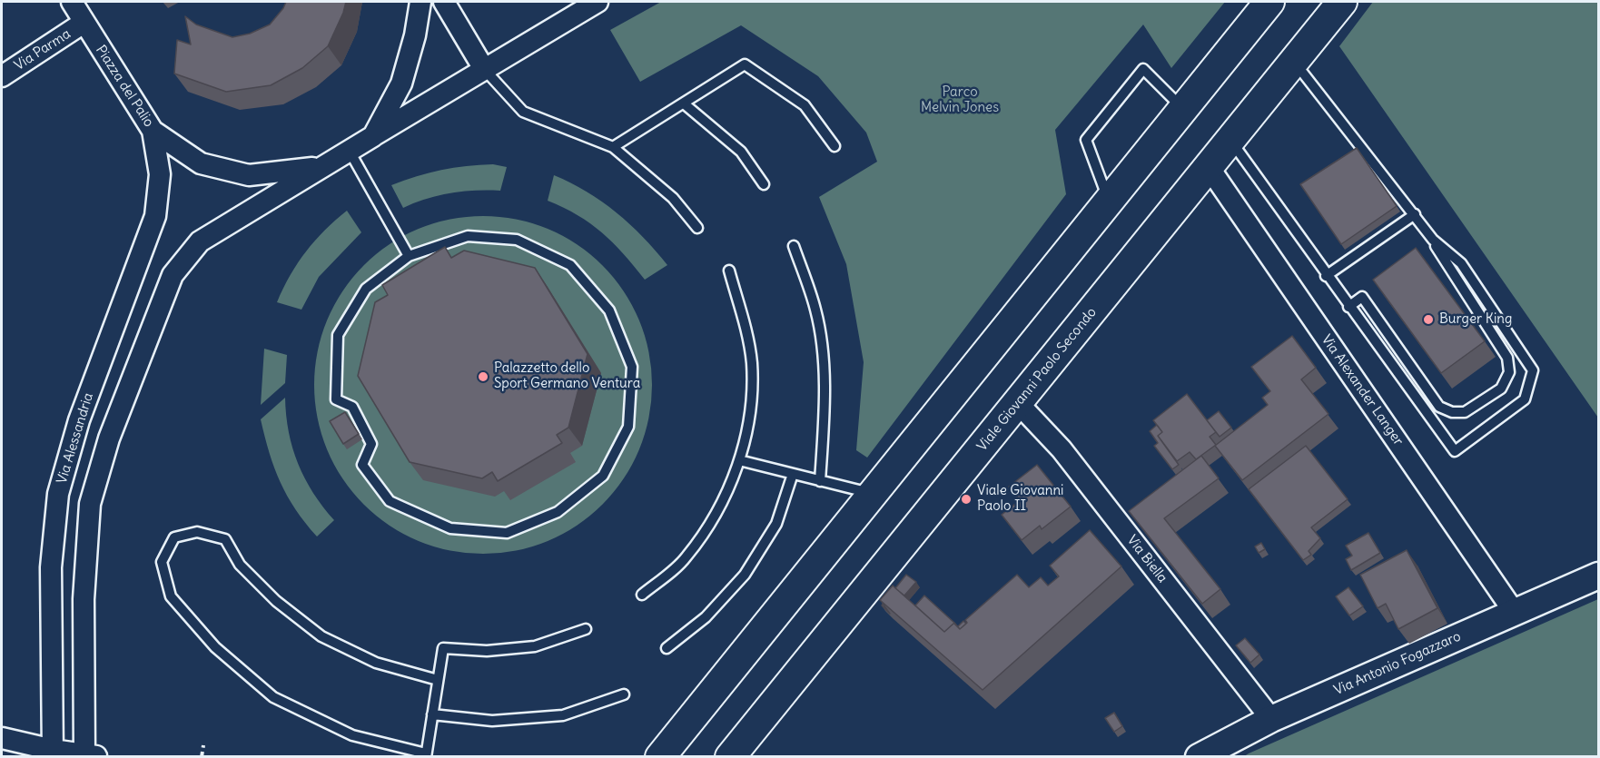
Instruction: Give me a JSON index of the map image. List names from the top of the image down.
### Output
{
  "streets": {
    "main road": ["Viale Giovanni Paolo Secondo"],
    "street": [
      "Via Parma",
      "Piazza del Palio",
      "Via Alexander Langer",
      "Via Alessandria",
      "Via Biella",
      "Via Antonio Fogazzaro"
    ]
  },
  "crossings": [
    ["Via Parma", "Piazza del Palio"],
    ["Piazza del Palio", "Via Alessandria"],
    ["Viale Giovanni Paolo Secondo", "Via Alexander Langer"],
    ["Viale Giovanni Paolo Secondo", "Via Biella"],
    ["Via Alexander Langer", "Via Antonio Fogazzaro"],
    ["Via Biella", "Via Antonio Fogazzaro"]
  ],
  "parks": ["Parco Melvin Jones"],
  "places": ["Burger King", "Palazzetto dello Sport Germano Ventura", "Viale Giovanni Paolo II"]
}
